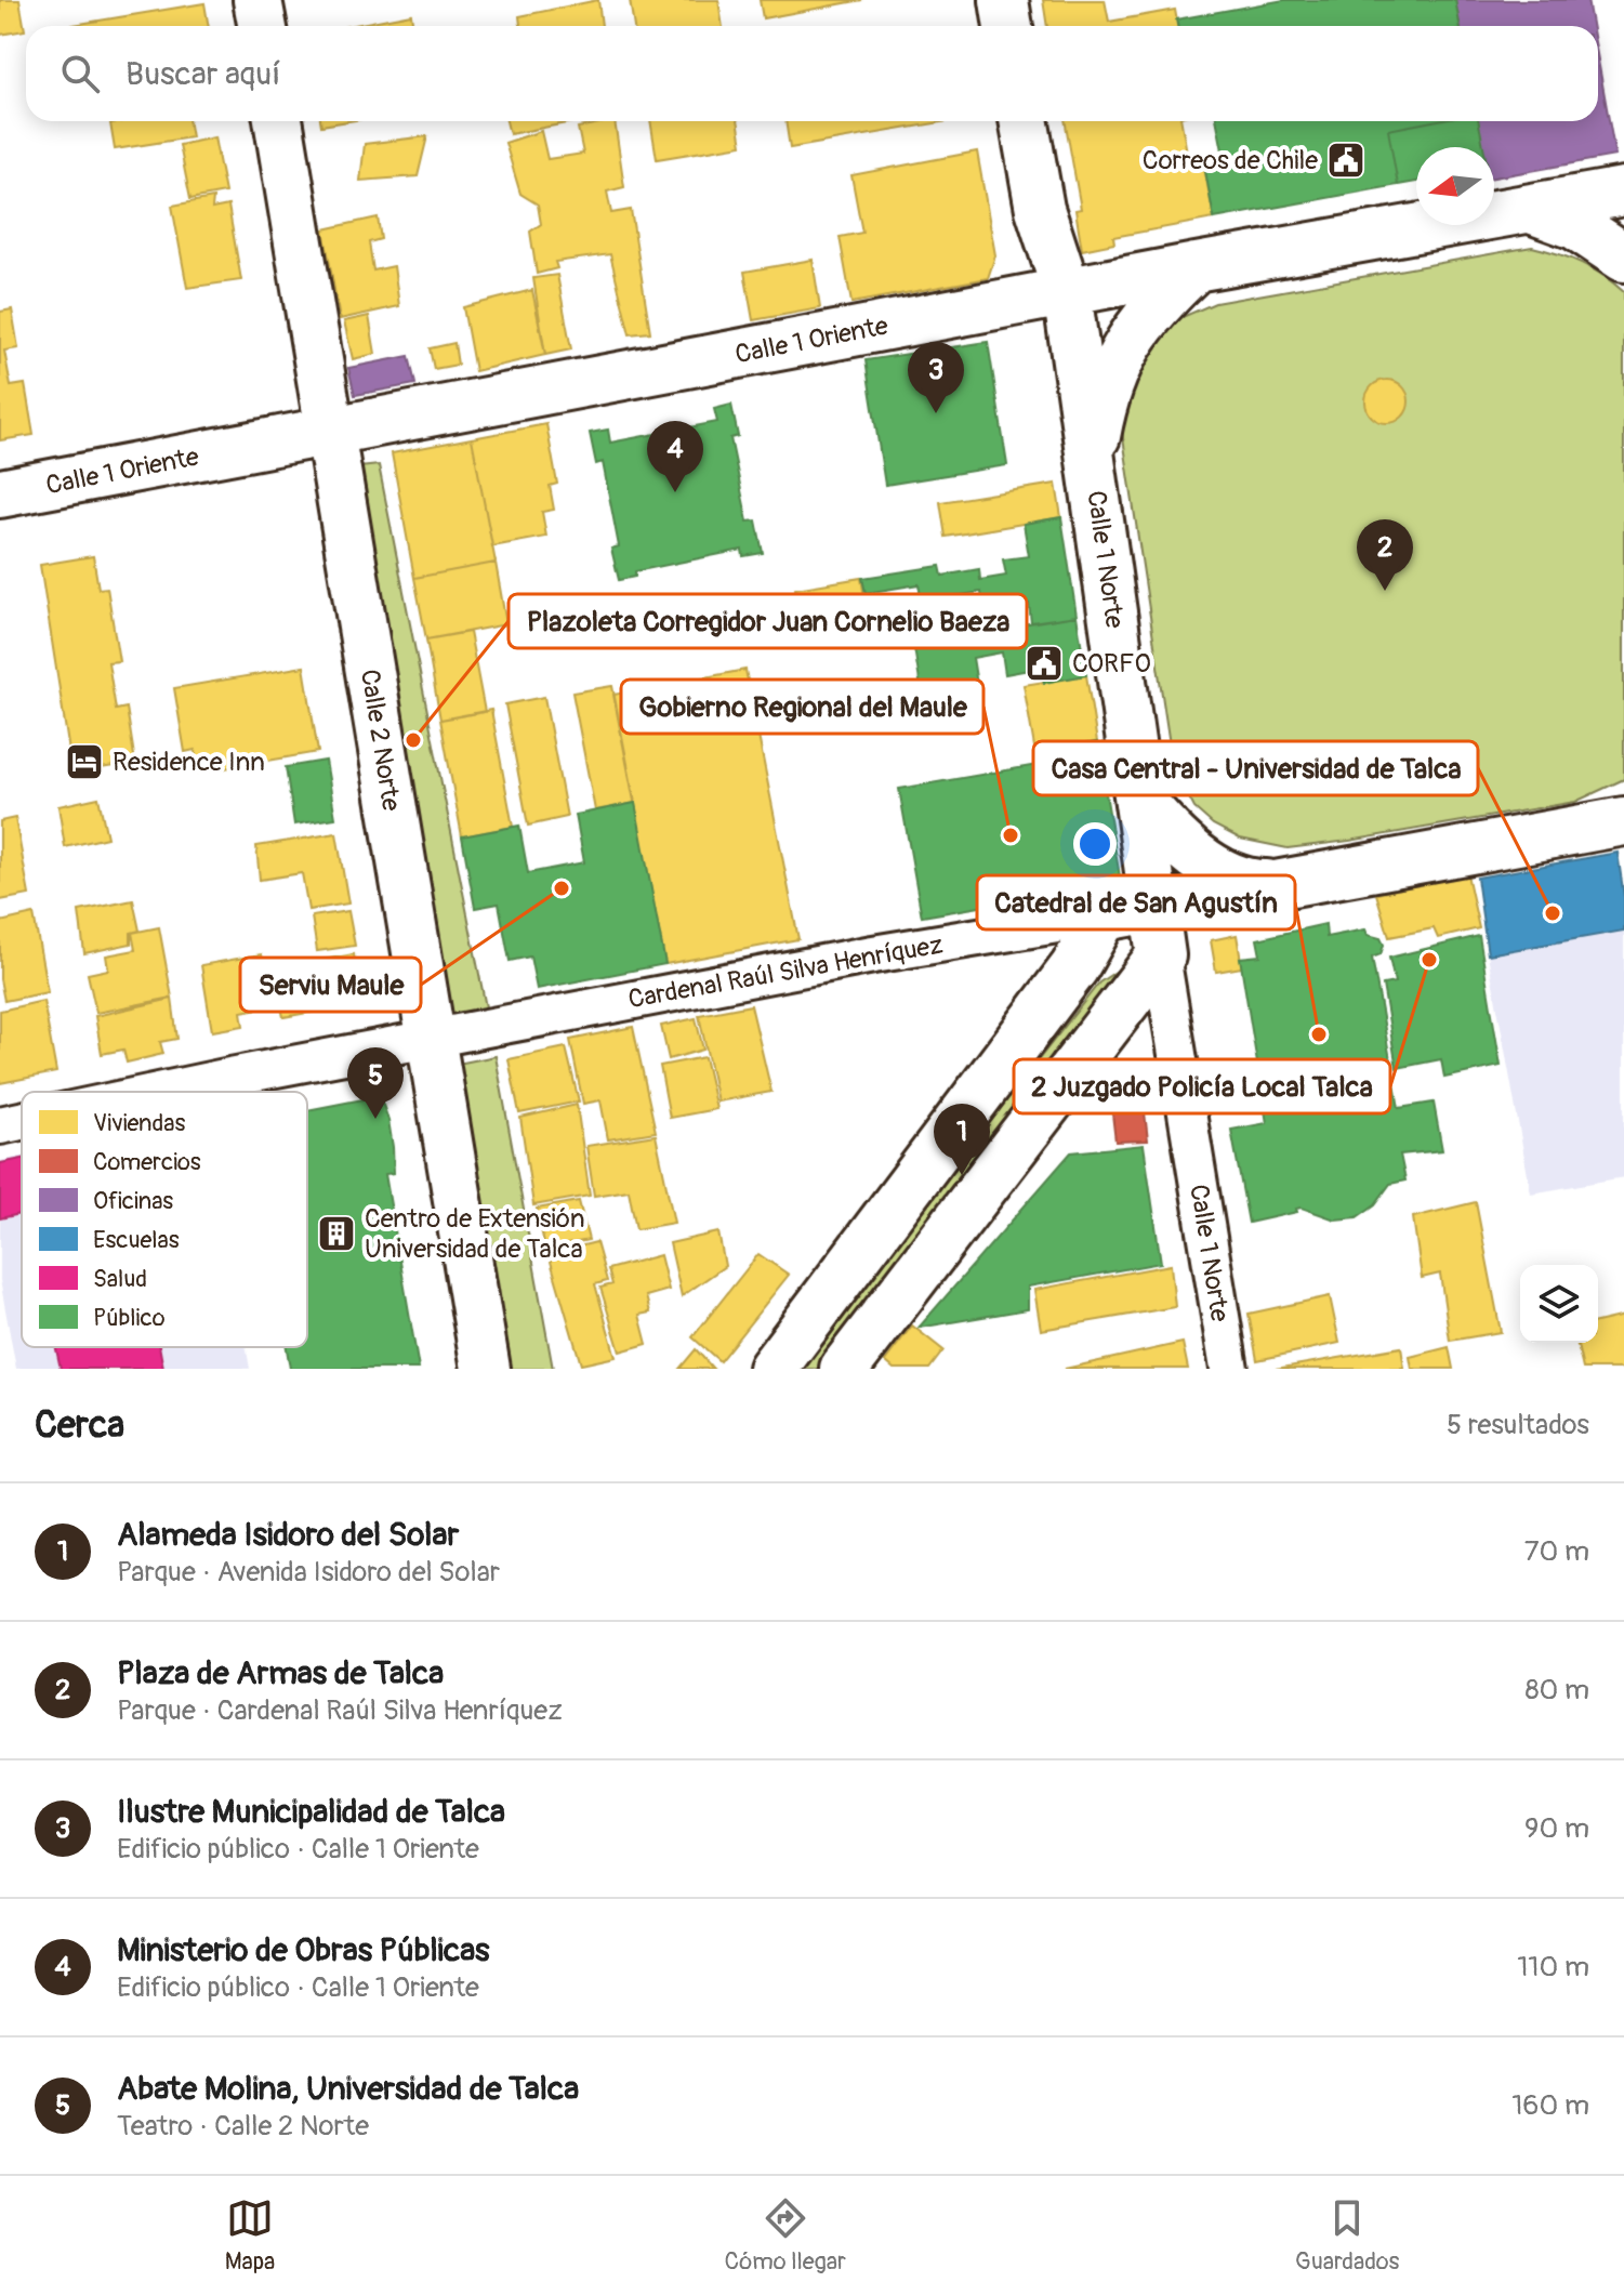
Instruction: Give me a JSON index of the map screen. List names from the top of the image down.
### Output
{
  "streets": {
    "main road": [
      "Calle 1 Oriente",
      "Calle 1 Norte",
      "Calle 2 Norte",
      "Cardenal Raúl Silva Henríquez"
    ]
  },
  "crossings": [
    ["Calle 1 Oriente", "Calle 1 Norte"],
    ["Calle 1 Oriente", "Calle 2 Norte"],
    ["Calle 1 Norte", "Cardenal Raúl Silva Henríquez"],
    ["Calle 2 Norte", "Cardenal Raúl Silva Henríquez"]
  ],
  "places": {
    "public building": ["Correos de Chile", "CORFO"],
    "other": [
      "Plazoleta Corregidor Juan Cornelio Baeza",
      "Gobierno Regional del Maule",
      "Serviu Maule",
      "Casa Central - Universidad de Talca",
      "2 Juzgado Policía Local Talca",
      "Catedral de San Agustín"
    ],
    "hotel": ["Residence Inn"],
    "building": ["Centro de Extensión Universidad de Talca"]
  },
  "legend": [
    "Viviendas",
    "Comercios",
    "Oficinas",
    "Escuelas",
    "Salud",
    "Público"
  ],
  "north": "left",
  "page": {
    "search": "Buscar aquí",
    "pins": [
      "3",
      "4",
      "2",
      "5",
      "1"
    ],
    "heading": ["Cerca", "5 resultados"],
    "list": [
      {
        "mark": "1",
        "name": "Alameda Isidoro del Solar",
        "note": "Parque · Avenida Isidoro del Solar",
        "value": "70 m"
      },
      {
        "mark": "2",
        "name": "Plaza de Armas de Talca",
        "note": "Parque · Cardenal Raúl Silva Henríquez",
        "value": "80 m"
      },
      {
        "mark": "3",
        "name": "Ilustre Municipalidad de Talca",
        "note": "Edificio público · Calle 1 Oriente",
        "value": "90 m"
      },
      {
        "mark": "4",
        "name": "Ministerio de Obras Públicas",
        "note": "Edificio público · Calle 1 Oriente",
        "value": "110 m"
      },
      {
        "mark": "5",
        "name": "Abate Molina, Universidad de Talca",
        "note": "Teatro · Calle 2 Norte",
        "value": "160 m"
      }
    ],
    "nav": ["Mapa", "Cómo llegar", "Guardados"]
  }
}
